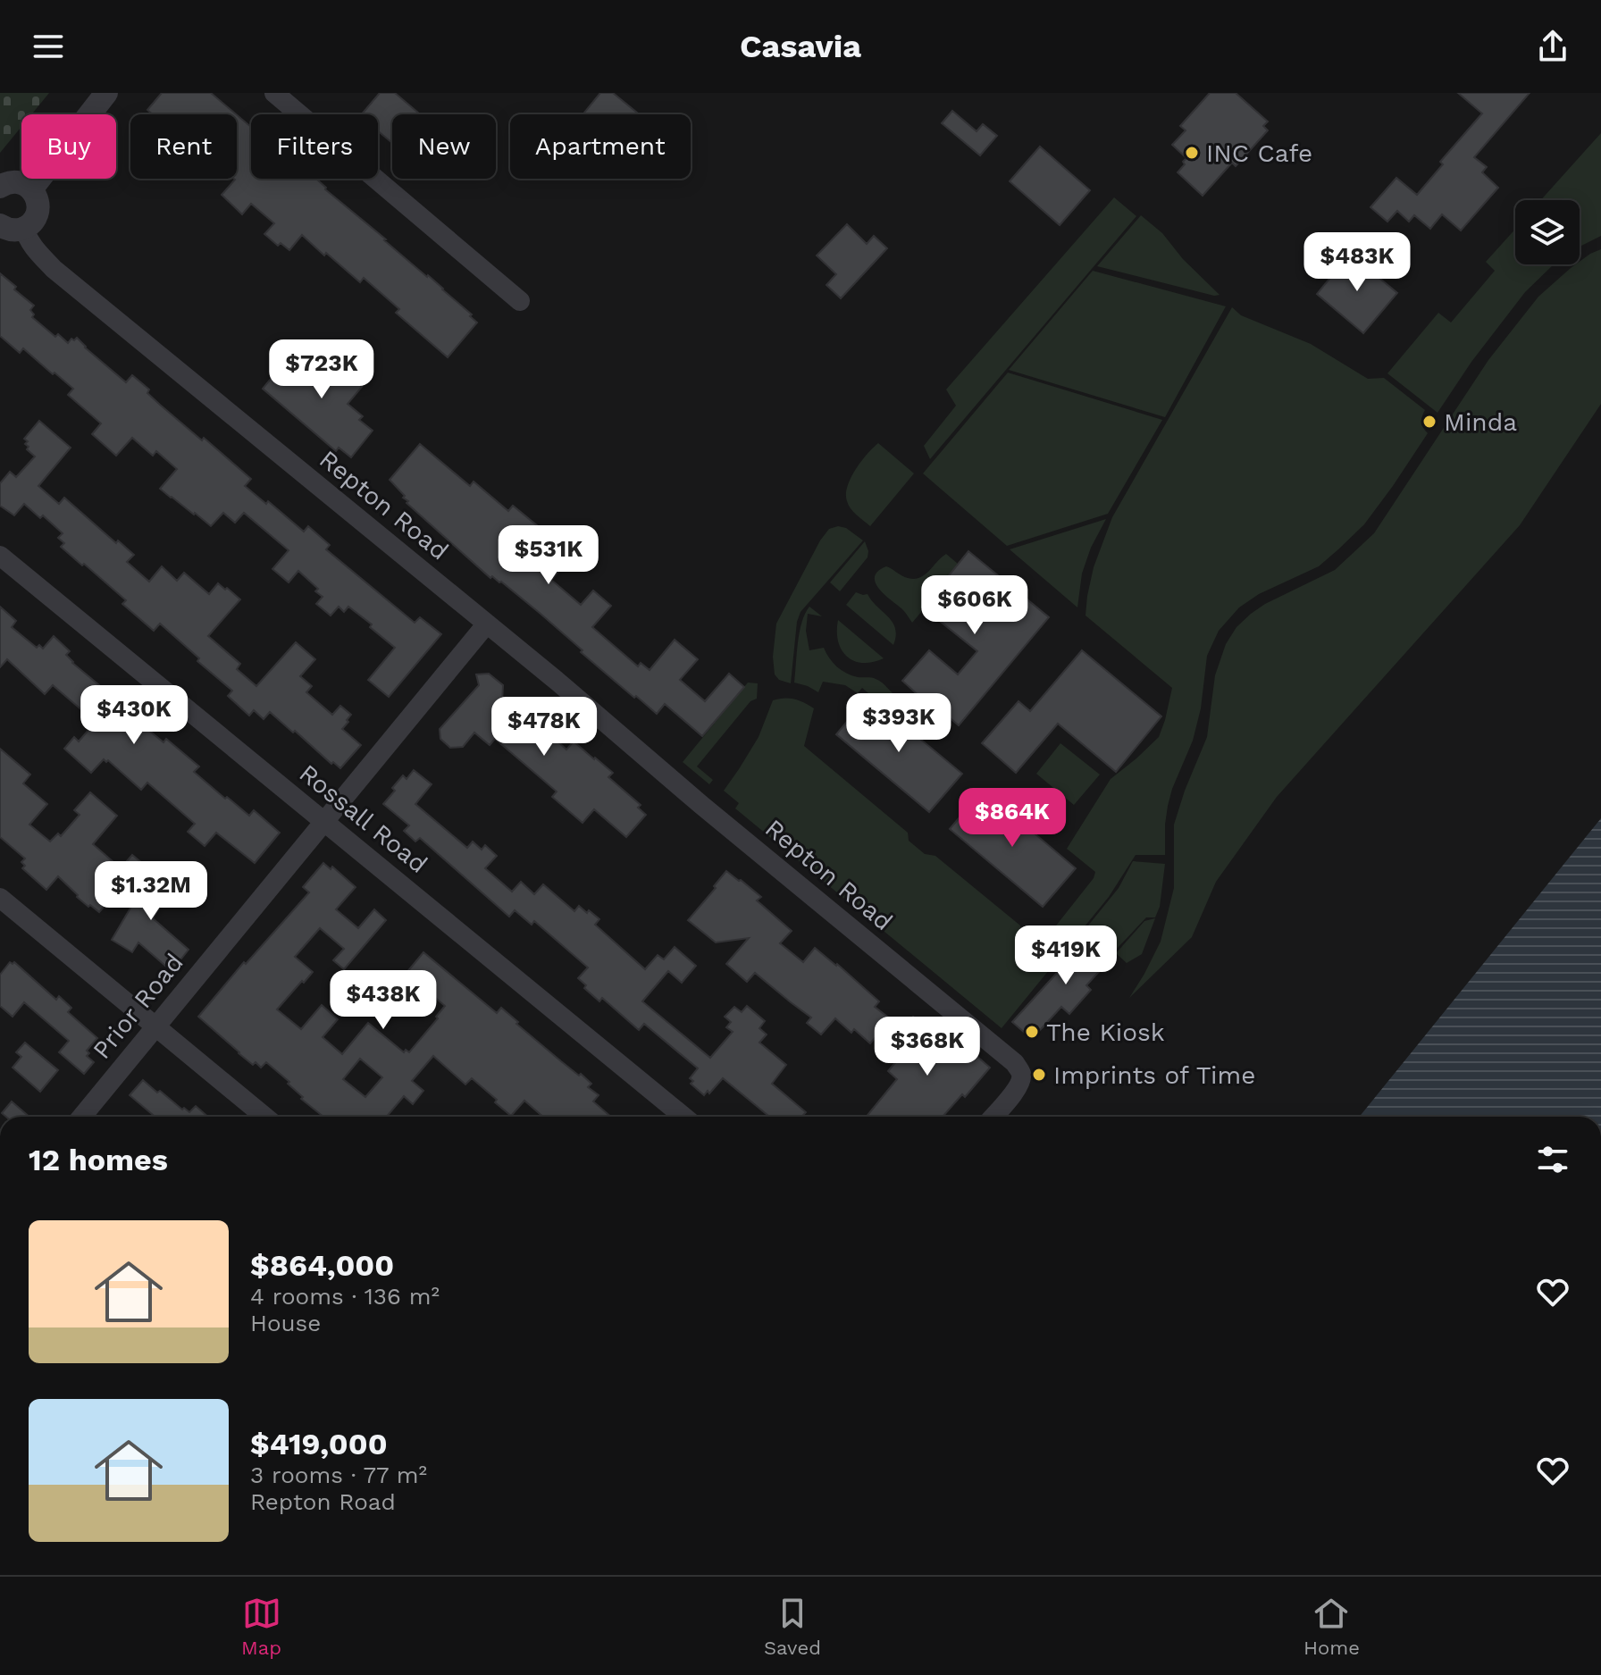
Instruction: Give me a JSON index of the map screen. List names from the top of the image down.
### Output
{
  "streets": {
    "street": ["Repton Road", "Rossall Road", "Prior Road"]
  },
  "crossings": [
    ["Repton Road", "Prior Road"],
    ["Rossall Road", "Prior Road"]
  ],
  "places": [
    "INC Cafe",
    "Minda",
    "The Kiosk",
    "Imprints of Time"
  ],
  "page": {
    "header": "Casavia",
    "chip": [
      "Buy",
      "Rent",
      "Filters",
      "New",
      "Apartment"
    ],
    "price": [
      "$483K",
      "$723K",
      "$531K",
      "$606K",
      "$430K",
      "$393K",
      "$478K",
      "$864K",
      "$1.32M",
      "$419K",
      "$438K",
      "$368K"
    ],
    "heading": "12 homes",
    "list": [
      {
        "name": "$864,000",
        "note": "4 rooms · 136 m² · House"
      },
      {
        "name": "$419,000",
        "note": "3 rooms · 77 m² · Repton Road"
      }
    ],
    "tabs": ["Map", "Saved", "Home"]
  }
}
